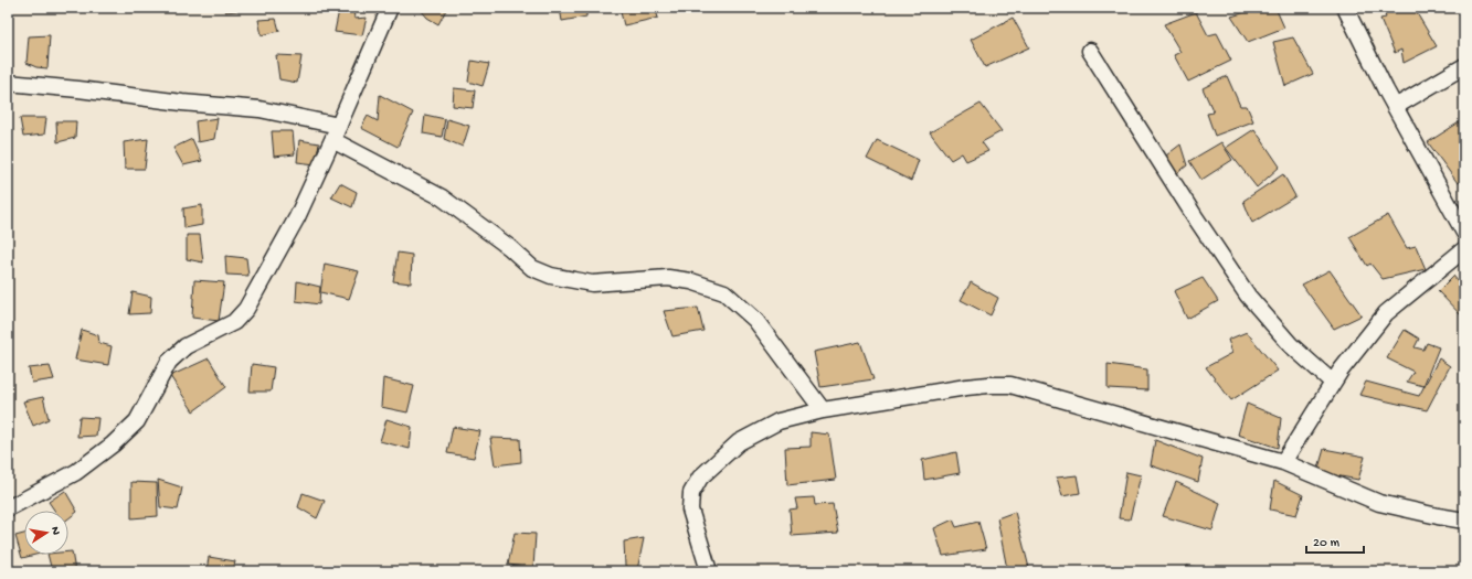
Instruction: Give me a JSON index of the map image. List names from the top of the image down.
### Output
{
  "scale_bar": "20 m",
  "north": "right"
}
